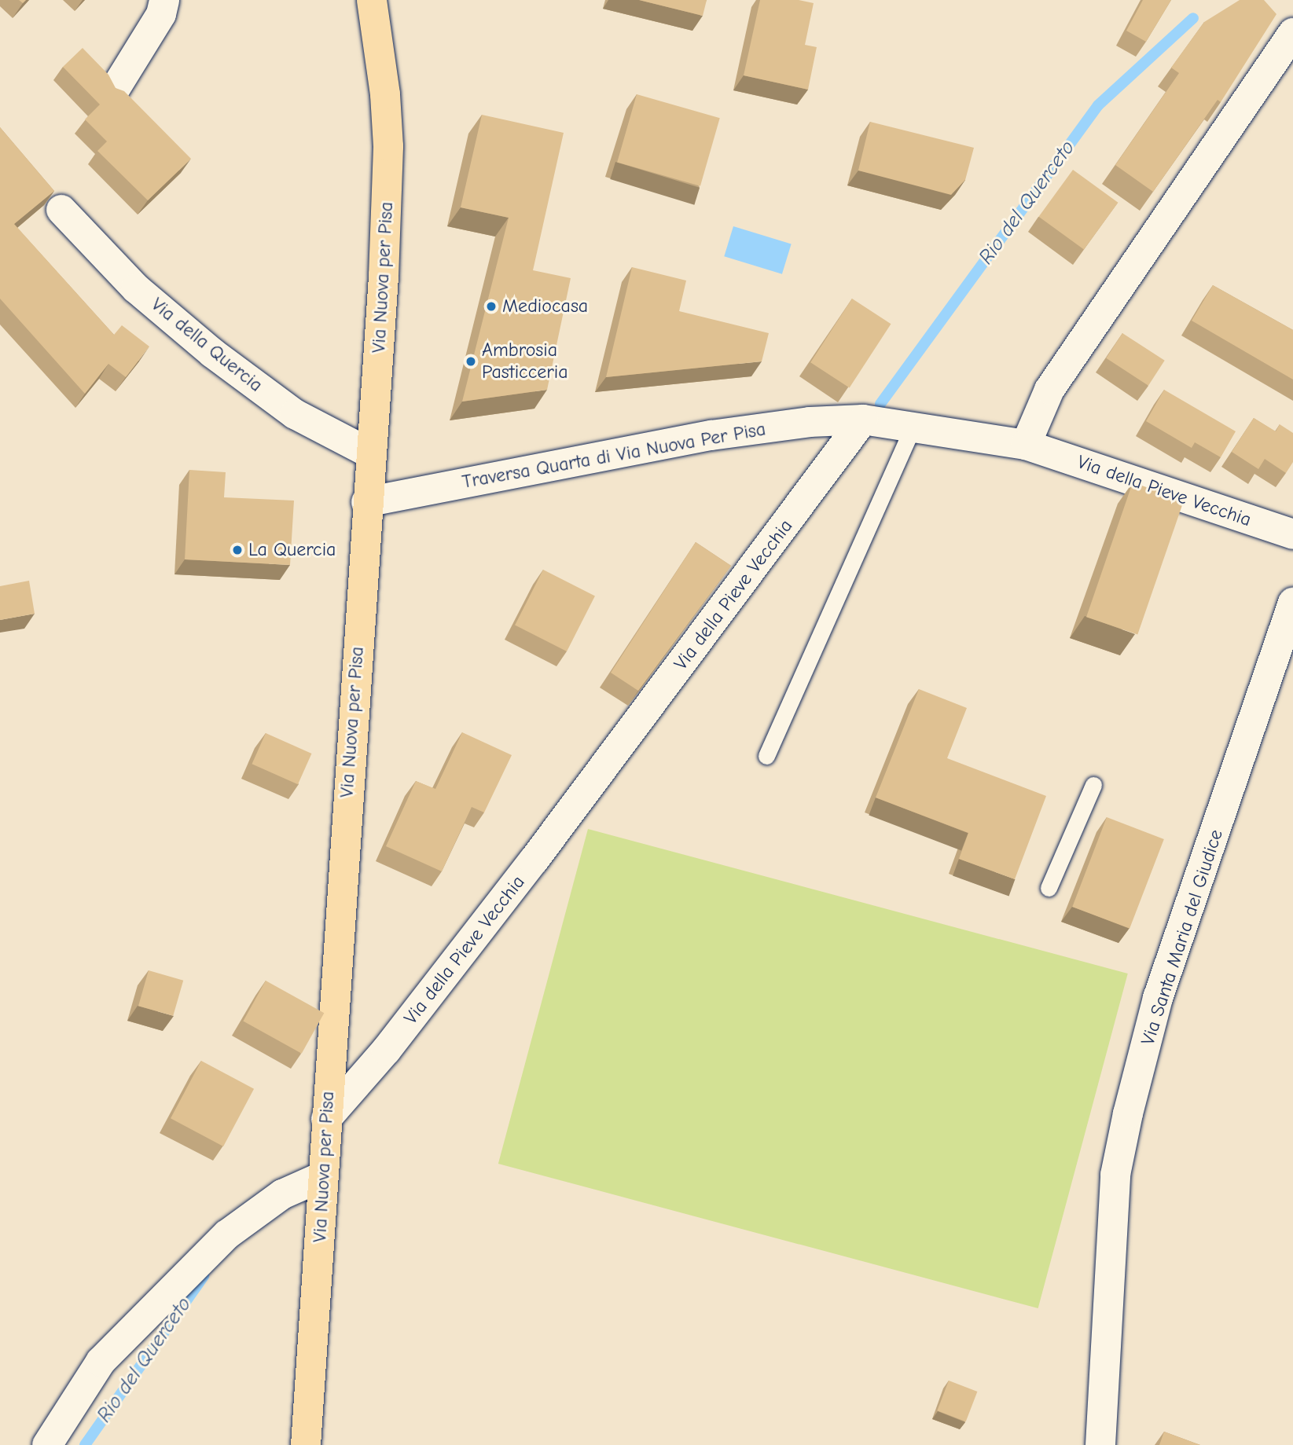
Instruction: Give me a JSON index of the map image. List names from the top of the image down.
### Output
{
  "streets": {
    "main road": ["Via Nuova per Pisa"],
    "street": [
      "Via della Quercia",
      "Traversa Quarta di Via Nuova Per Pisa",
      "Via della Pieve Vecchia",
      "Via Santa Maria del Giudice"
    ]
  },
  "crossings": [
    ["Via Nuova per Pisa", "Via della Quercia"],
    ["Via Nuova per Pisa", "Traversa Quarta di Via Nuova Per Pisa"],
    ["Via Nuova per Pisa", "Via della Pieve Vecchia"],
    ["Traversa Quarta di Via Nuova Per Pisa", "Via della Pieve Vecchia"]
  ],
  "water": ["Rio del Querceto"],
  "places": ["Mediocasa", "Ambrosia Pasticceria", "La Quercia"]
}
